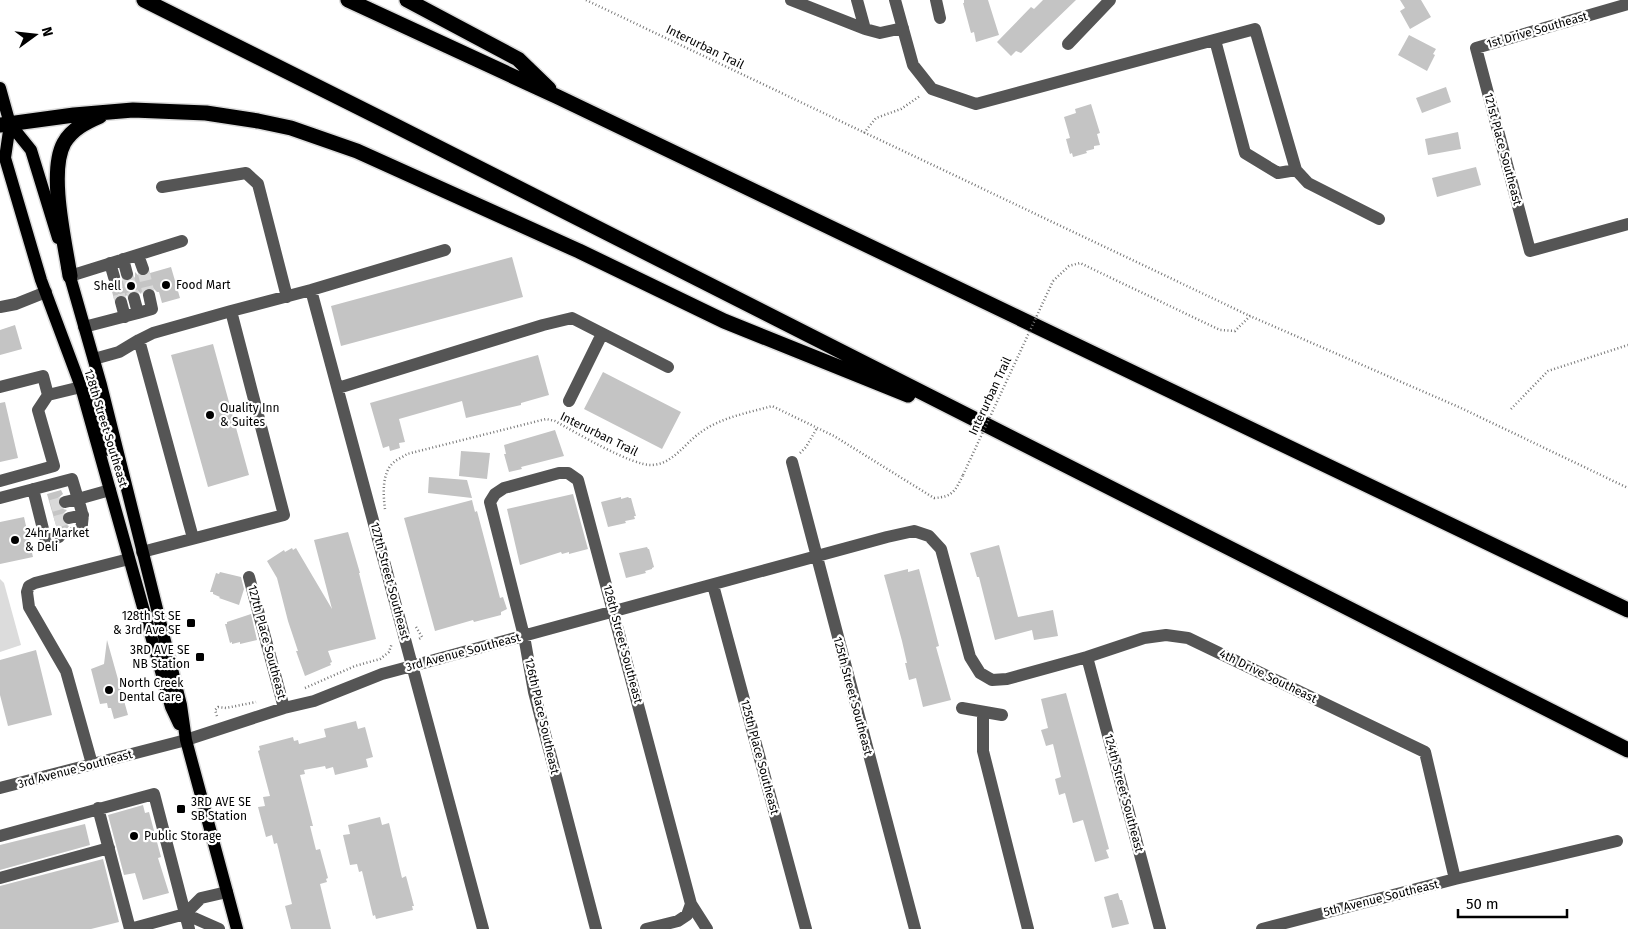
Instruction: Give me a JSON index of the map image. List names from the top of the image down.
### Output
{
  "streets": {
    "main road": ["128th Street Southeast"],
    "street": [
      "1st Drive Southeast",
      "121st Place Southeast",
      "127th Street Southeast",
      "127th Place Southeast",
      "126th Street Southeast",
      "3rd Avenue Southeast",
      "4th Drive Southeast",
      "125th Street Southeast",
      "126th Place Southeast",
      "125th Place Southeast",
      "124th Street Southeast",
      "5th Avenue Southeast"
    ],
    "path": ["Interurban Trail"]
  },
  "crossings": [
    ["1st Drive Southeast", "121st Place Southeast"],
    ["128th Street Southeast", "3rd Avenue Southeast"],
    ["127th Street Southeast", "3rd Avenue Southeast"],
    ["127th Place Southeast", "3rd Avenue Southeast"],
    ["126th Street Southeast", "3rd Avenue Southeast"],
    ["126th Street Southeast", "126th Place Southeast"],
    ["3rd Avenue Southeast", "4th Drive Southeast"],
    ["3rd Avenue Southeast", "125th Street Southeast"],
    ["3rd Avenue Southeast", "126th Place Southeast"],
    ["3rd Avenue Southeast", "125th Place Southeast"],
    ["4th Drive Southeast", "124th Street Southeast"],
    ["4th Drive Southeast", "5th Avenue Southeast"]
  ],
  "places": {
    "other": [
      "Food Mart",
      "Shell",
      "Quality Inn & Suites",
      "24hr Market & Deli",
      "North Creek Dental Care",
      "Public Storage"
    ],
    "transit": ["128th St SE & 3rd Ave SE", "3RD AVE SE NB Station", "3RD AVE SE SB Station"]
  },
  "scale_bar": "50 m",
  "north": "right"
}
